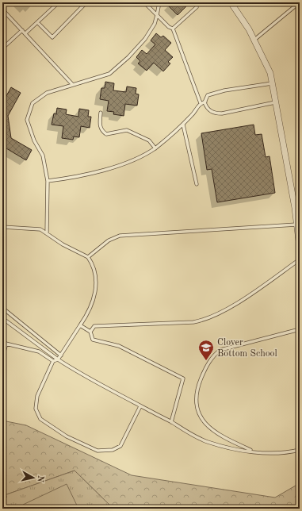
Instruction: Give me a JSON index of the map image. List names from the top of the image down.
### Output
{
  "places": {
    "school or university": ["Clover Bottom School"]
  },
  "north": "right"
}
